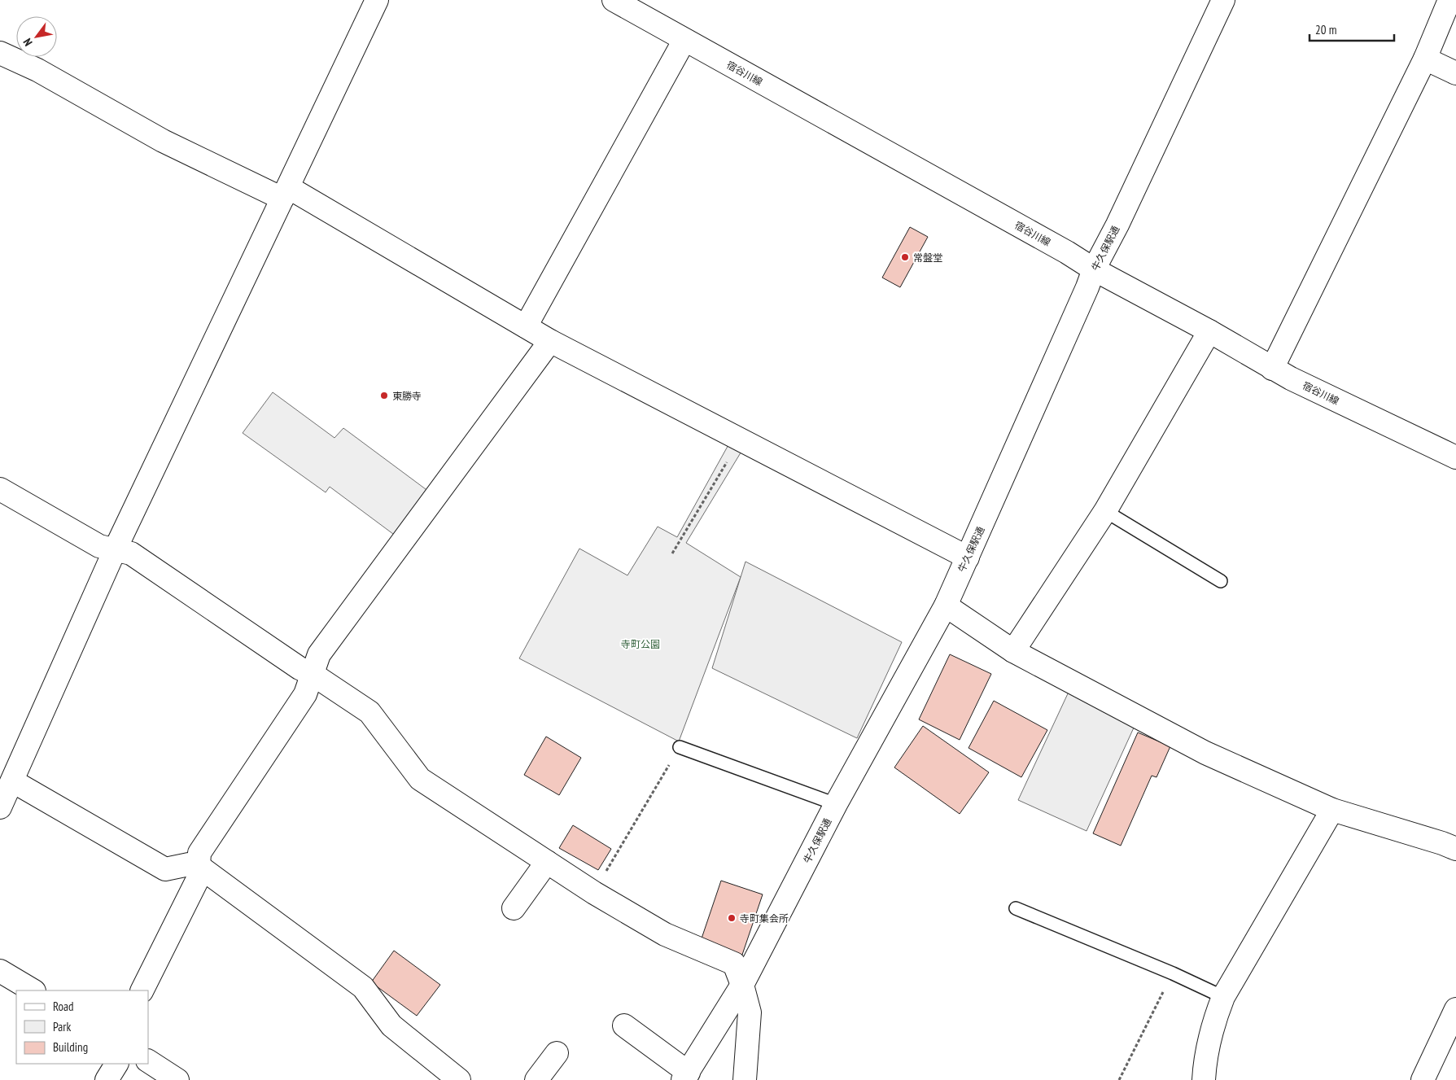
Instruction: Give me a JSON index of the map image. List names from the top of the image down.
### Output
{
  "streets": {
    "street": ["宿谷川線", "牛久保駅通"]
  },
  "crossings": [
    ["宿谷川線", "牛久保駅通"]
  ],
  "parks": ["寺町公園"],
  "places": ["常盤堂", "東勝寺", "寺町集会所"],
  "legend": ["Road", "Park", "Building"],
  "scale_bar": "20 m",
  "north": "bottom left"
}
